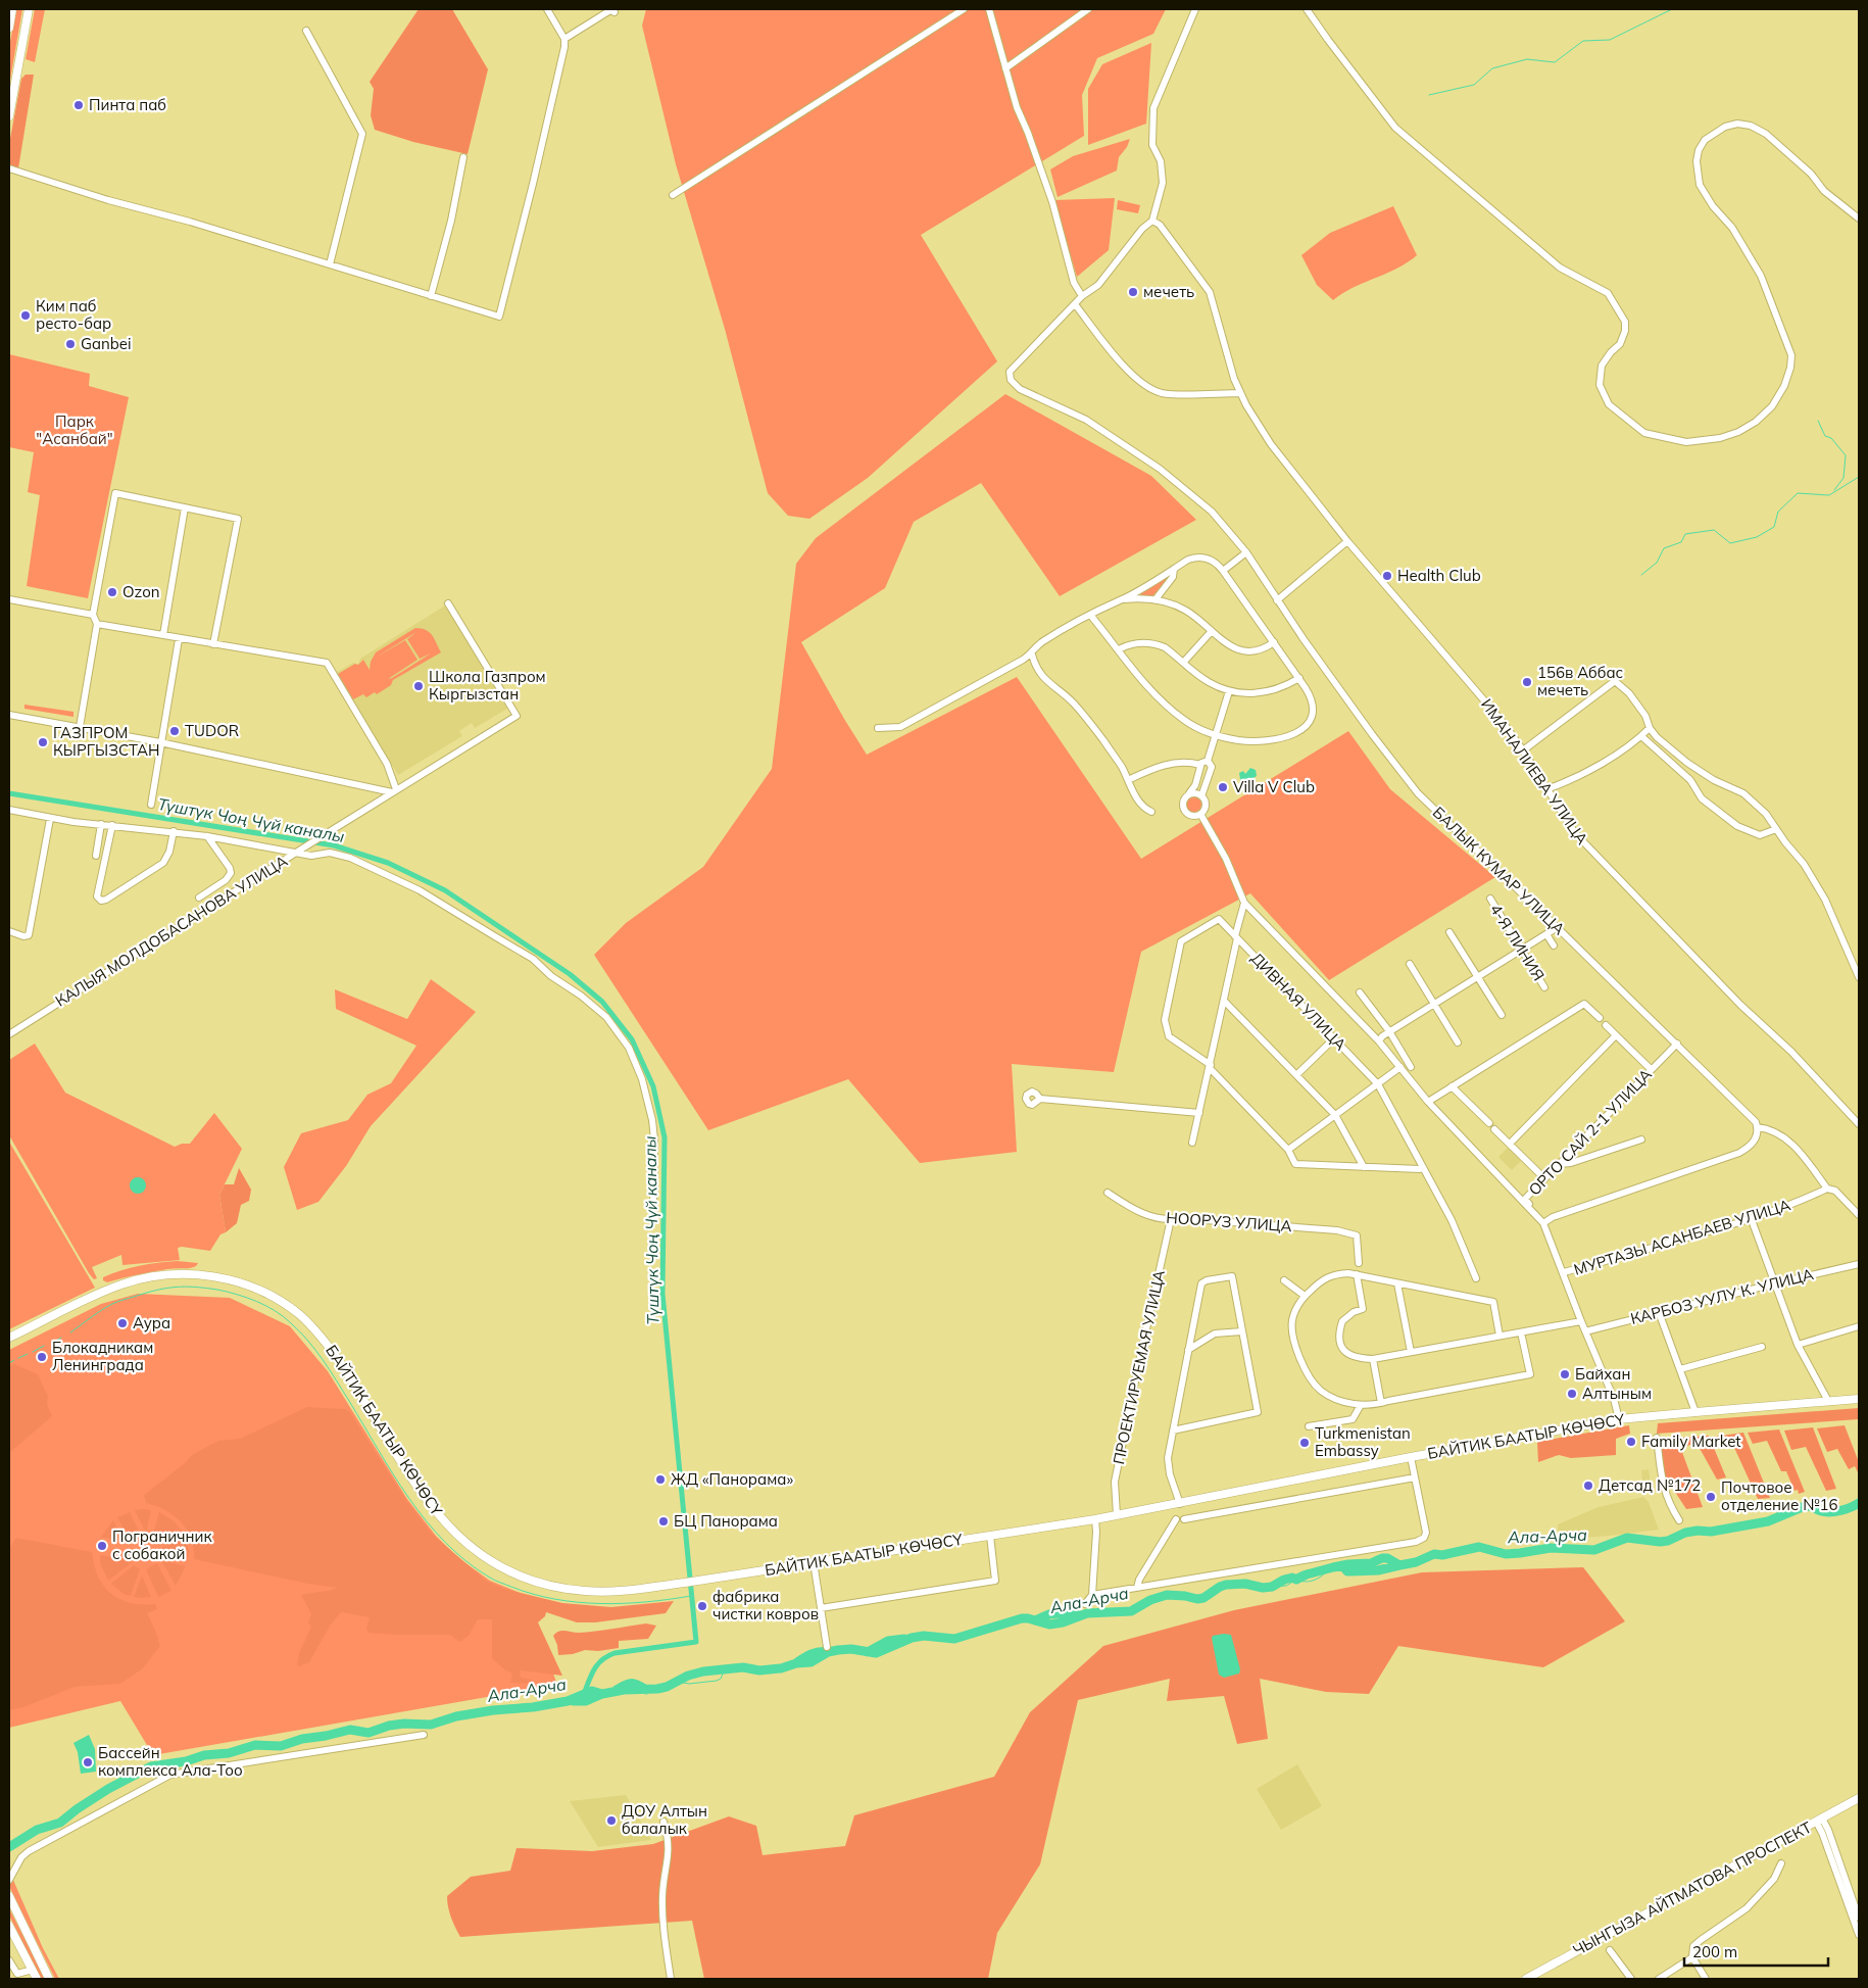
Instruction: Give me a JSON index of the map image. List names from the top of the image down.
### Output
{
  "streets": {
    "main road": ["БАЙТИК БААТЫР КӨЧӨСҮ", "ЧЫНГЫЗА АЙТМАТОВА ПРОСПЕКТ"],
    "street": [
      "ИМАНАЛИЕВА УЛИЦА",
      "БАЛЫК КУМАР УЛИЦА",
      "КАЛЫЯ МОЛДОБАСАНОВА УЛИЦА",
      "4-Я ЛИНИЯ",
      "ДИВНАЯ УЛИЦА",
      "ОРТО САЙ 2-1 УЛИЦА",
      "НООРУЗ УЛИЦА",
      "МУРТАЗЫ АСАНБАЕВ УЛИЦА",
      "КАРБОЗ УУЛУ К. УЛИЦА",
      "ПРОЕКТИРУЕМАЯ УЛИЦА"
    ]
  },
  "crossings": [
    ["БАЛЫК КУМАР УЛИЦА", "ОРТО САЙ 2-1 УЛИЦА"],
    ["НООРУЗ УЛИЦА", "ПРОЕКТИРУЕМАЯ УЛИЦА"],
    ["ПРОЕКТИРУЕМАЯ УЛИЦА", "БАЙТИК БААТЫР КӨЧӨСҮ"]
  ],
  "water": ["Түштүк Чоң Чүй каналы", "Ала-Арча"],
  "parks": ["Парк \"Асанбай\""],
  "places": [
    "Пинта паб",
    "мечеть",
    "Ким паб ресто-бар",
    "Ganbei",
    "Health Club",
    "Ozon",
    "156в Аббас мечеть",
    "Школа Газпром Кыргызстан",
    "TUDOR",
    "ГАЗПРОМ КЫРГЫЗСТАН",
    "Villa V Club",
    "Аура",
    "Блокадникам Ленинграда",
    "Байхан",
    "Алтыным",
    "Family Market",
    "Turkmenistan Embassy",
    "ЖД «Панорама»",
    "Детсад №172",
    "Почтовое отделение №16",
    "БЦ Панорама",
    "Пограничник с собакой",
    "фабрика чистки ковров",
    "Бассейн комплекса Ала-Тоо",
    "ДОУ Алтын балалык"
  ],
  "scale_bar": "200 m"
}
